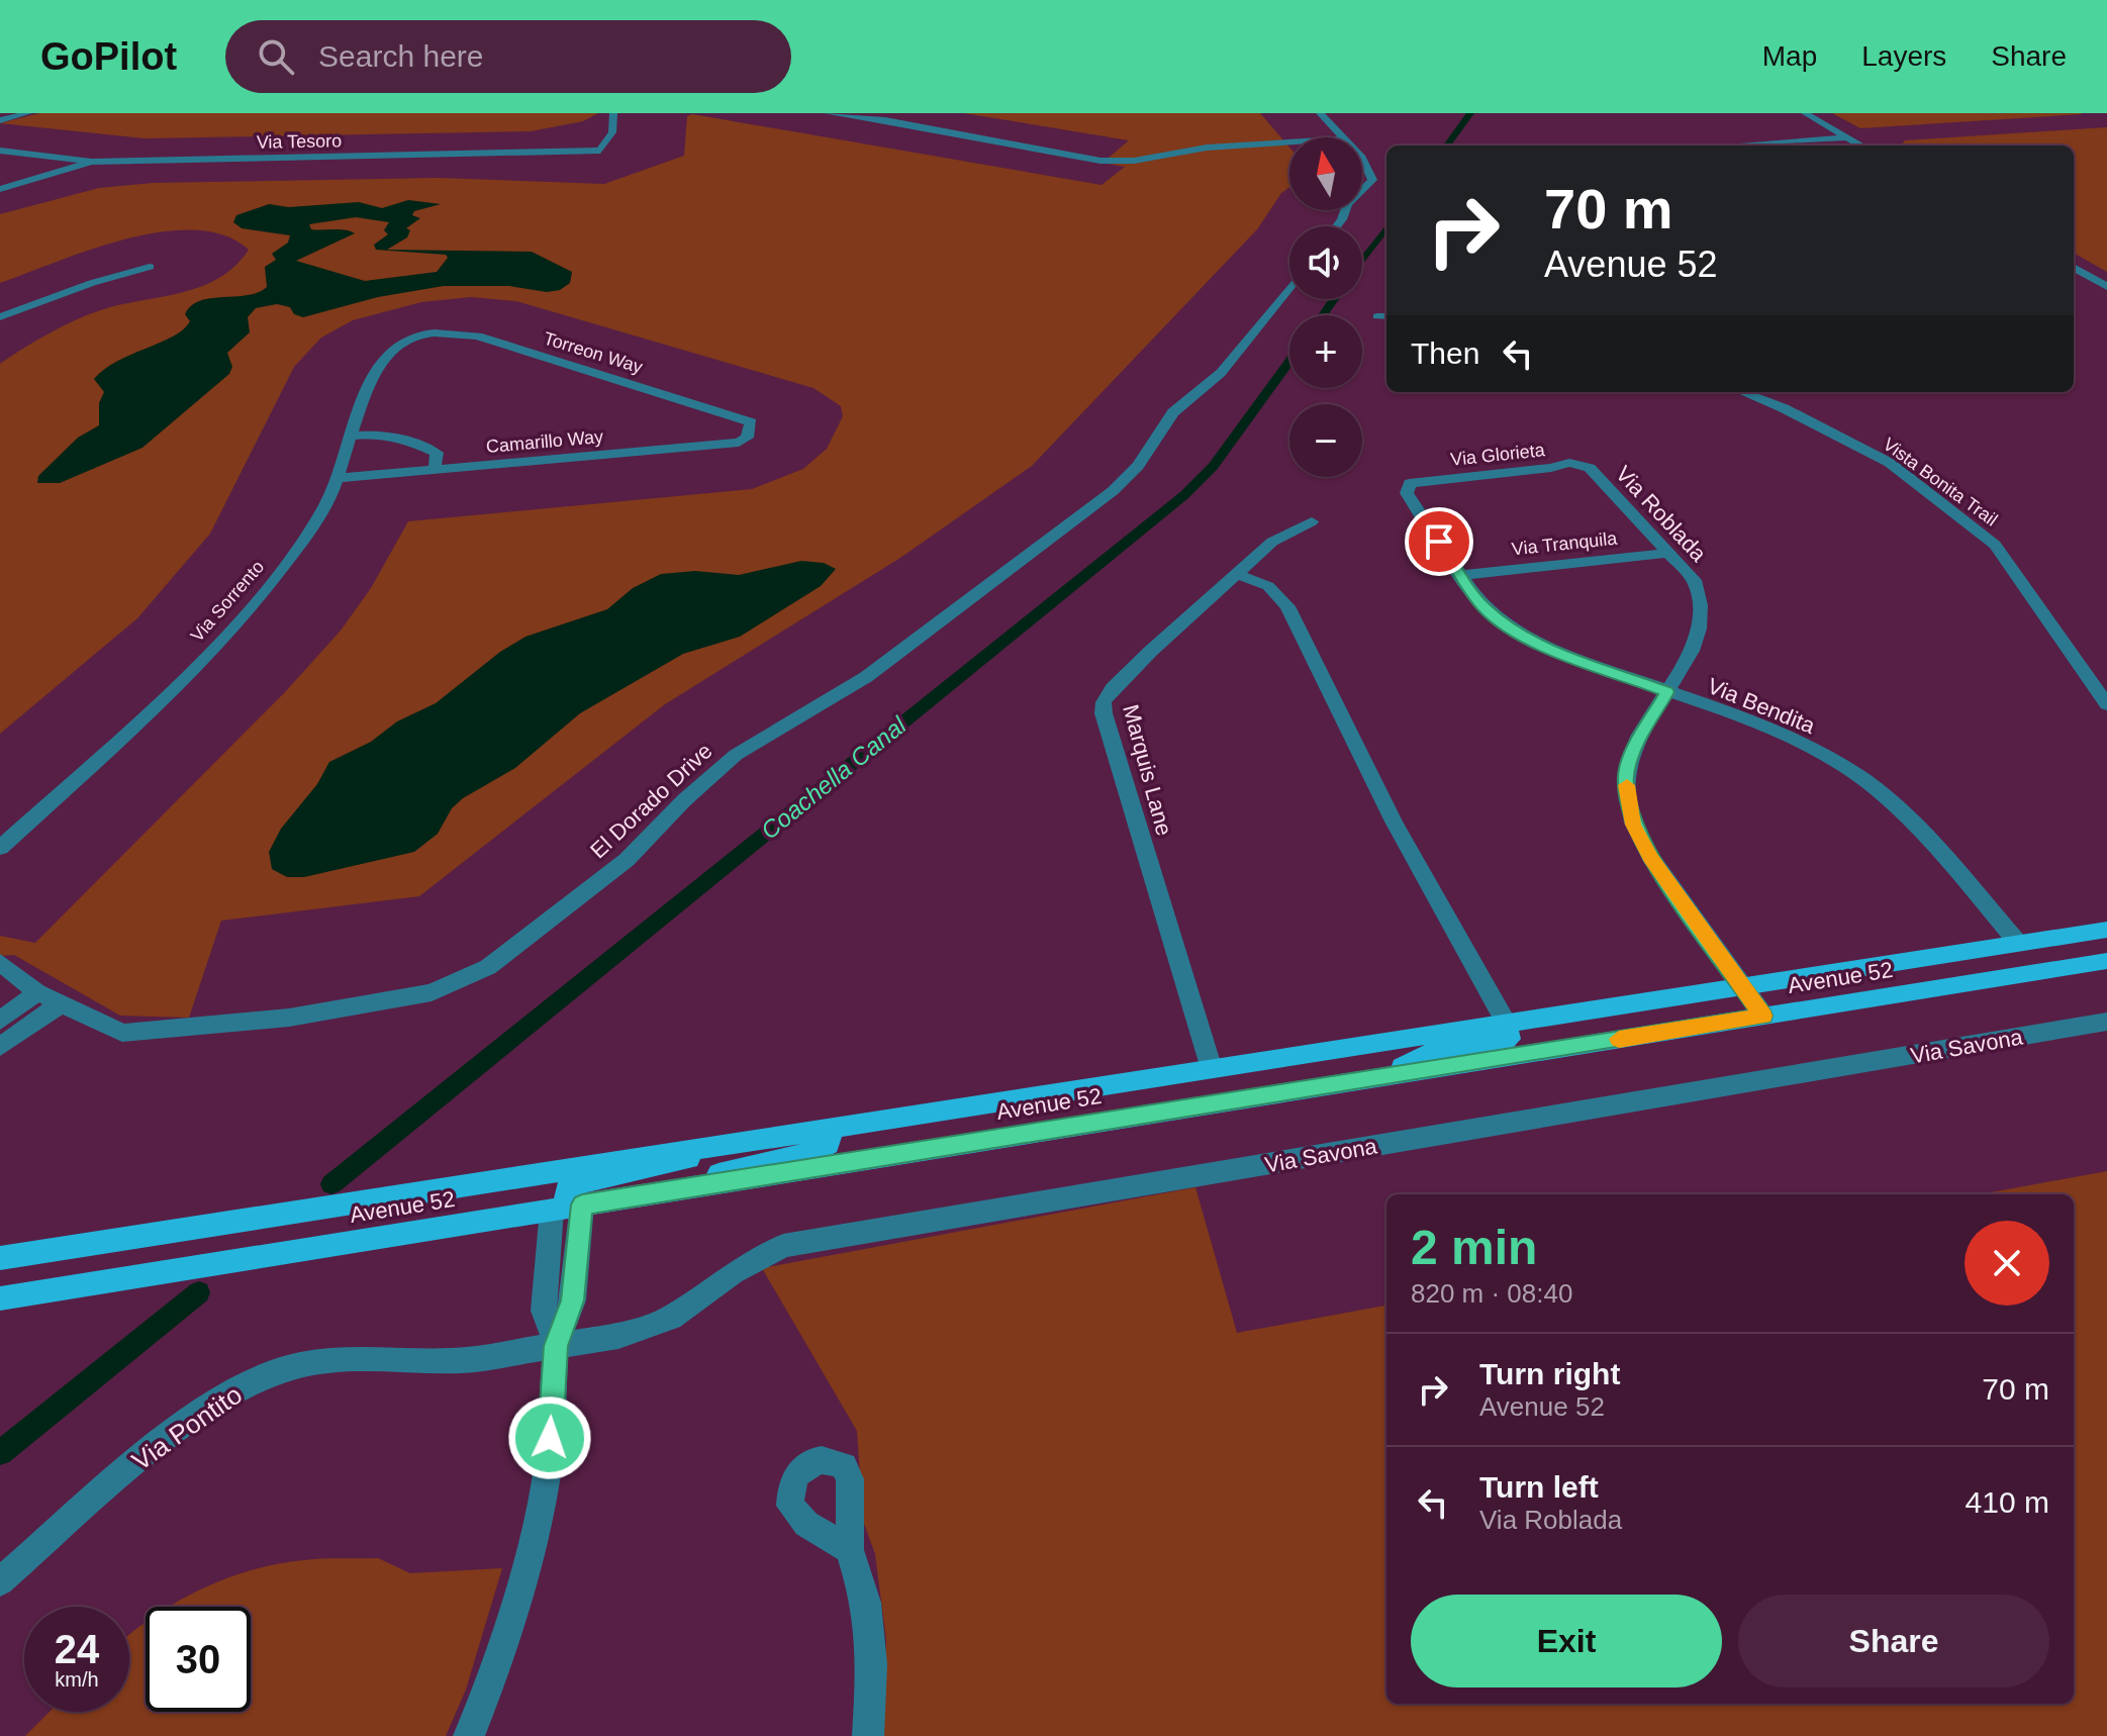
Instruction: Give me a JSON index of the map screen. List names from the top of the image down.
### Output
{
  "streets": {
    "main road": ["Avenue 52"],
    "street": [
      "Via Tesoro",
      "Torreon Way",
      "Camarillo Way",
      "Via Glorieta",
      "Vista Bonita Trail",
      "Via Roblada",
      "Via Tranquila",
      "Via Sorrento",
      "Via Bendita",
      "Marquis Lane",
      "El Dorado Drive",
      "Via Savona",
      "Via Pontito"
    ]
  },
  "crossings": [
    ["Torreon Way", "Camarillo Way"],
    ["Torreon Way", "Via Sorrento"],
    ["Camarillo Way", "Via Sorrento"],
    ["Via Glorieta", "Via Roblada"],
    ["Via Glorieta", "Via Bendita"],
    ["Via Roblada", "Via Tranquila"],
    ["Via Roblada", "Via Bendita"],
    ["Via Roblada", "Avenue 52"],
    ["Via Tranquila", "Via Bendita"],
    ["Via Bendita", "Avenue 52"],
    ["Marquis Lane", "Avenue 52"],
    ["Via Savona", "Via Pontito"]
  ],
  "water": ["Coachella Canal"],
  "north": "top",
  "page": {
    "header": "GoPilot",
    "search": "Search here",
    "nav": ["Map", "Layers", "Share"],
    "map_buttons": ["+", "−"],
    "turn": ["70 m", "Avenue 52"],
    "then": "Then",
    "heading": ["2 min", "820 m · 08:40"],
    "list": [
      {
        "name": "Turn right",
        "note": "Avenue 52",
        "value": "70 m"
      },
      {
        "name": "Turn left",
        "note": "Via Roblada",
        "value": "410 m"
      }
    ],
    "buttons": ["Exit", "Share"],
    "speed": "24 km/h",
    "limit": "30"
  }
}
